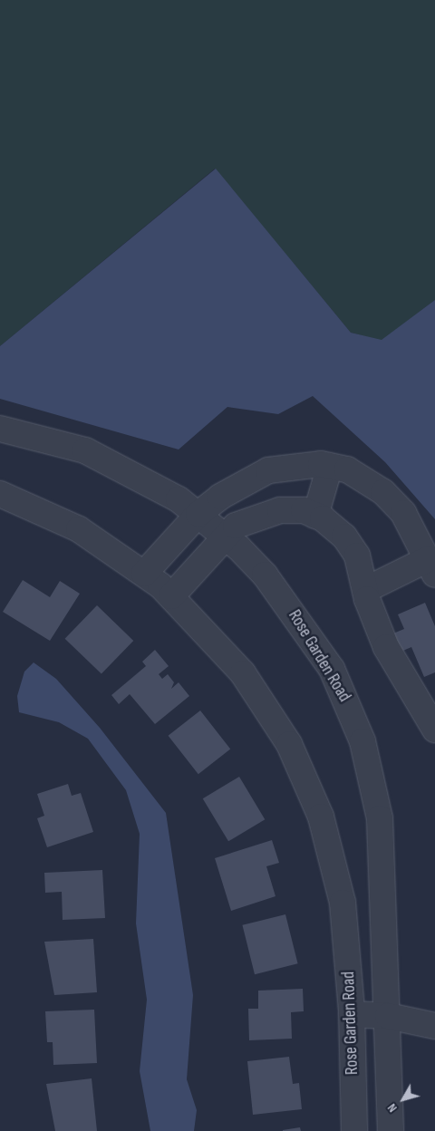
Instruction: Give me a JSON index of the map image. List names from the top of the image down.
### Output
{
  "streets": {
    "street": ["Rose Garden Road"]
  },
  "north": "bottom left"
}
